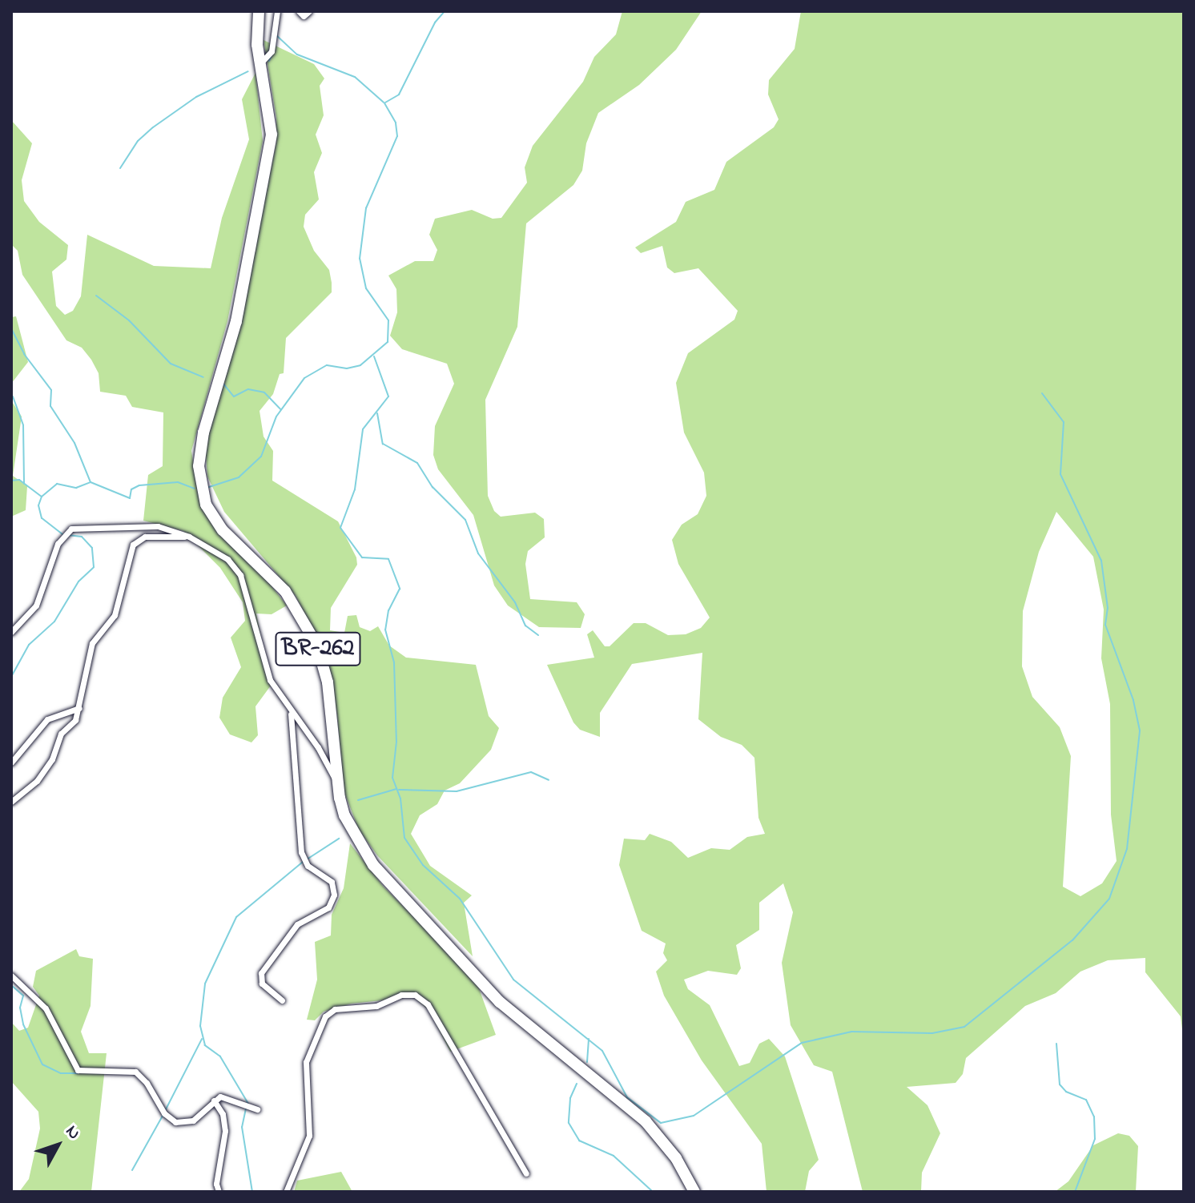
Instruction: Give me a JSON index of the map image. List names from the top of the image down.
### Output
{
  "streets": {
    "highway": ["BR-262"]
  },
  "north": "top right"
}
